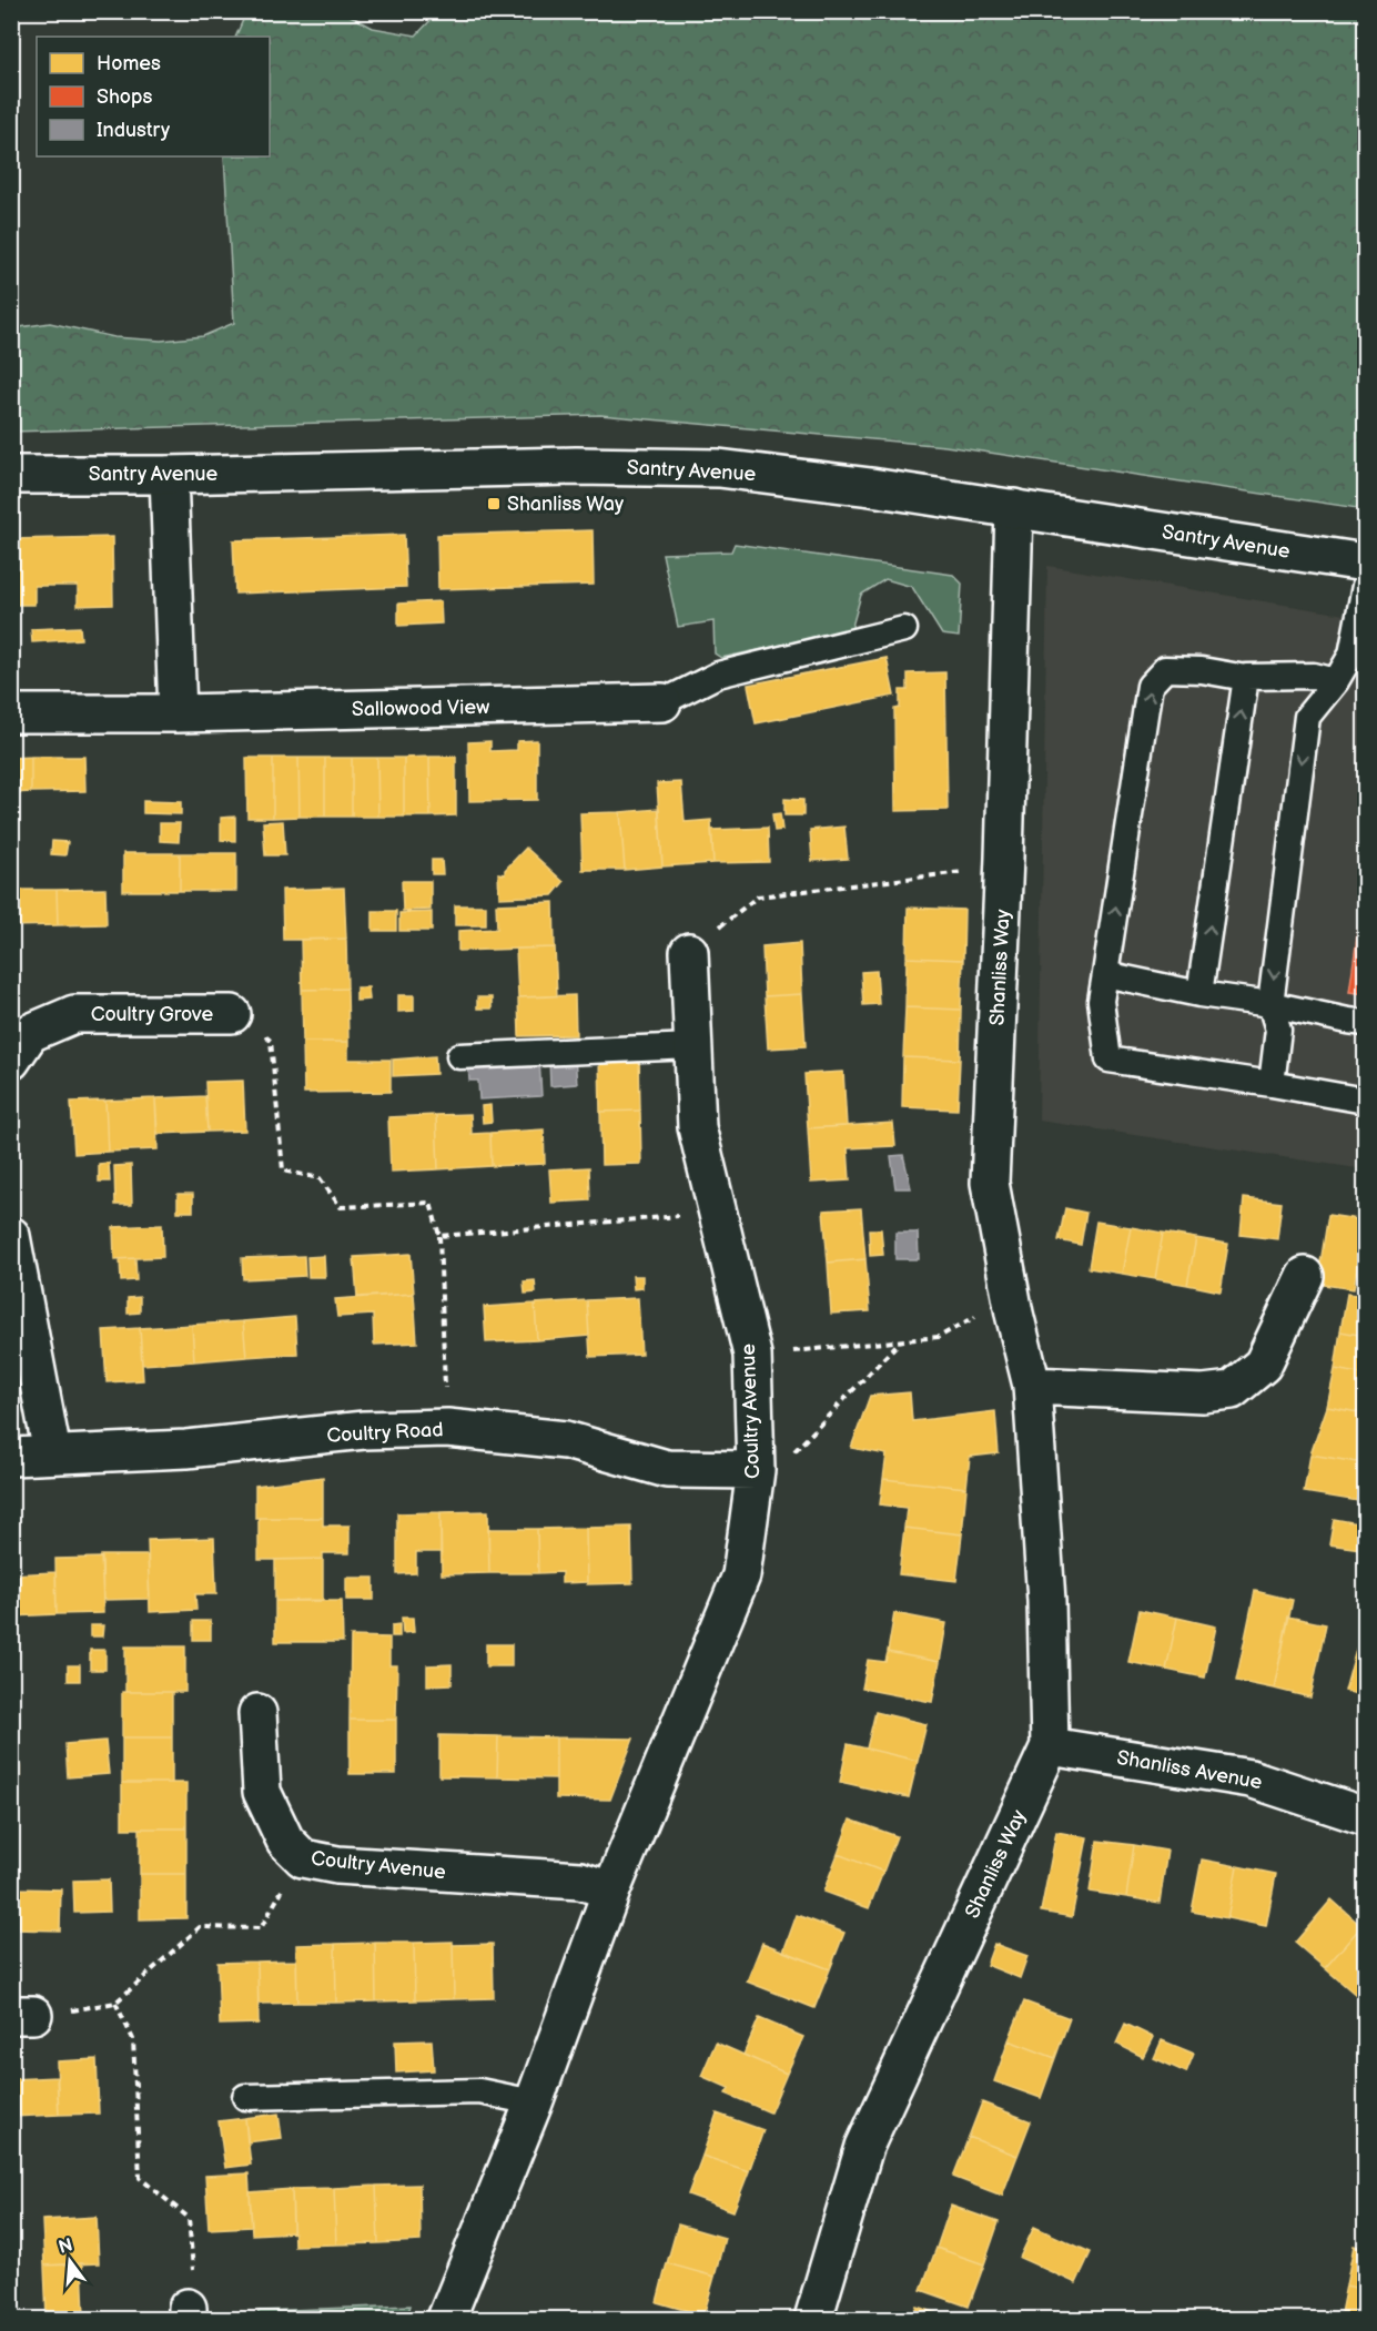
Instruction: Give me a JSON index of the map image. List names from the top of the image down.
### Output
{
  "streets": {
    "street": [
      "Santry Avenue",
      "Sallowood View",
      "Shanliss Way",
      "Coultry Grove",
      "Coultry Avenue",
      "Coultry Road",
      "Shanliss Avenue"
    ]
  },
  "crossings": [
    ["Santry Avenue", "Shanliss Way"],
    ["Shanliss Way", "Shanliss Avenue"],
    ["Coultry Avenue", "Coultry Road"]
  ],
  "places": {
    "transit": ["Shanliss Way"]
  },
  "legend": ["Homes", "Shops", "Industry"],
  "north": "top"
}
